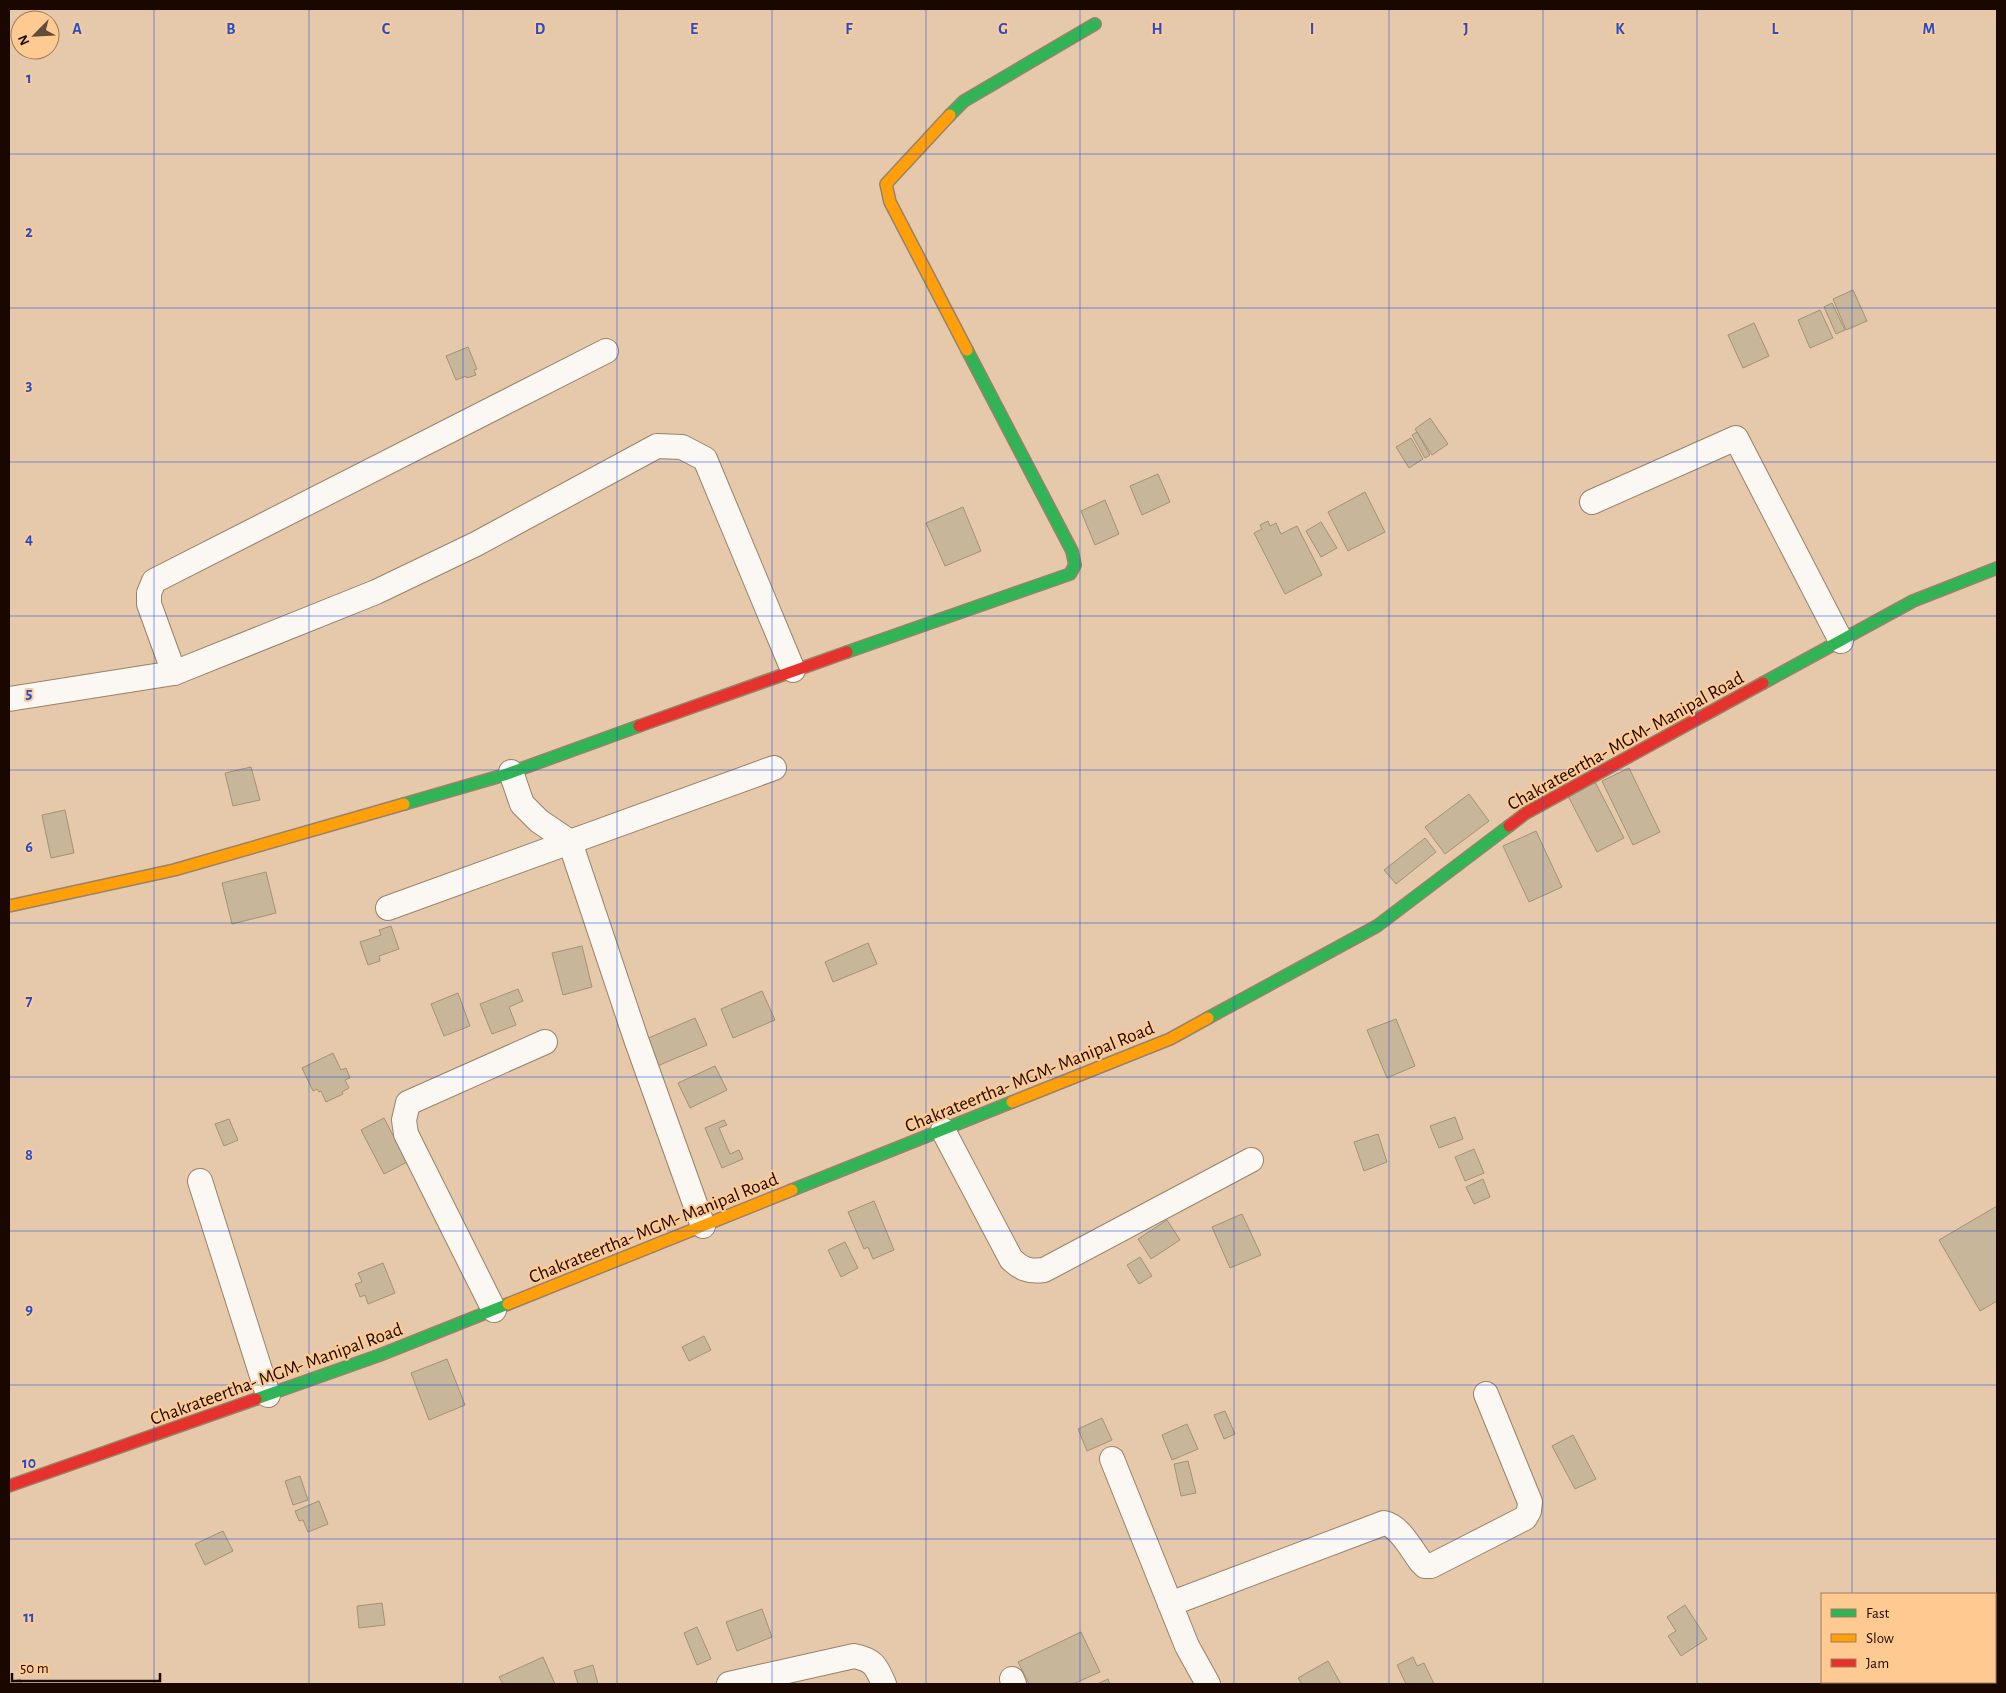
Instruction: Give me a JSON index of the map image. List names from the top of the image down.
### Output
{
  "streets": {
    "street": ["Chakrateertha- MGM- Manipal Road"]
  },
  "legend": ["Fast", "Slow", "Jam"],
  "scale_bar": "50 m",
  "north": "bottom left",
  "grid": {
    "columns": [
      "A",
      "B",
      "C",
      "D",
      "E",
      "F",
      "G",
      "H",
      "I",
      "J",
      "K",
      "L",
      "M"
    ],
    "rows": [
      "1",
      "2",
      "3",
      "4",
      "5",
      "6",
      "7",
      "8",
      "9",
      "10",
      "11"
    ]
  }
}
